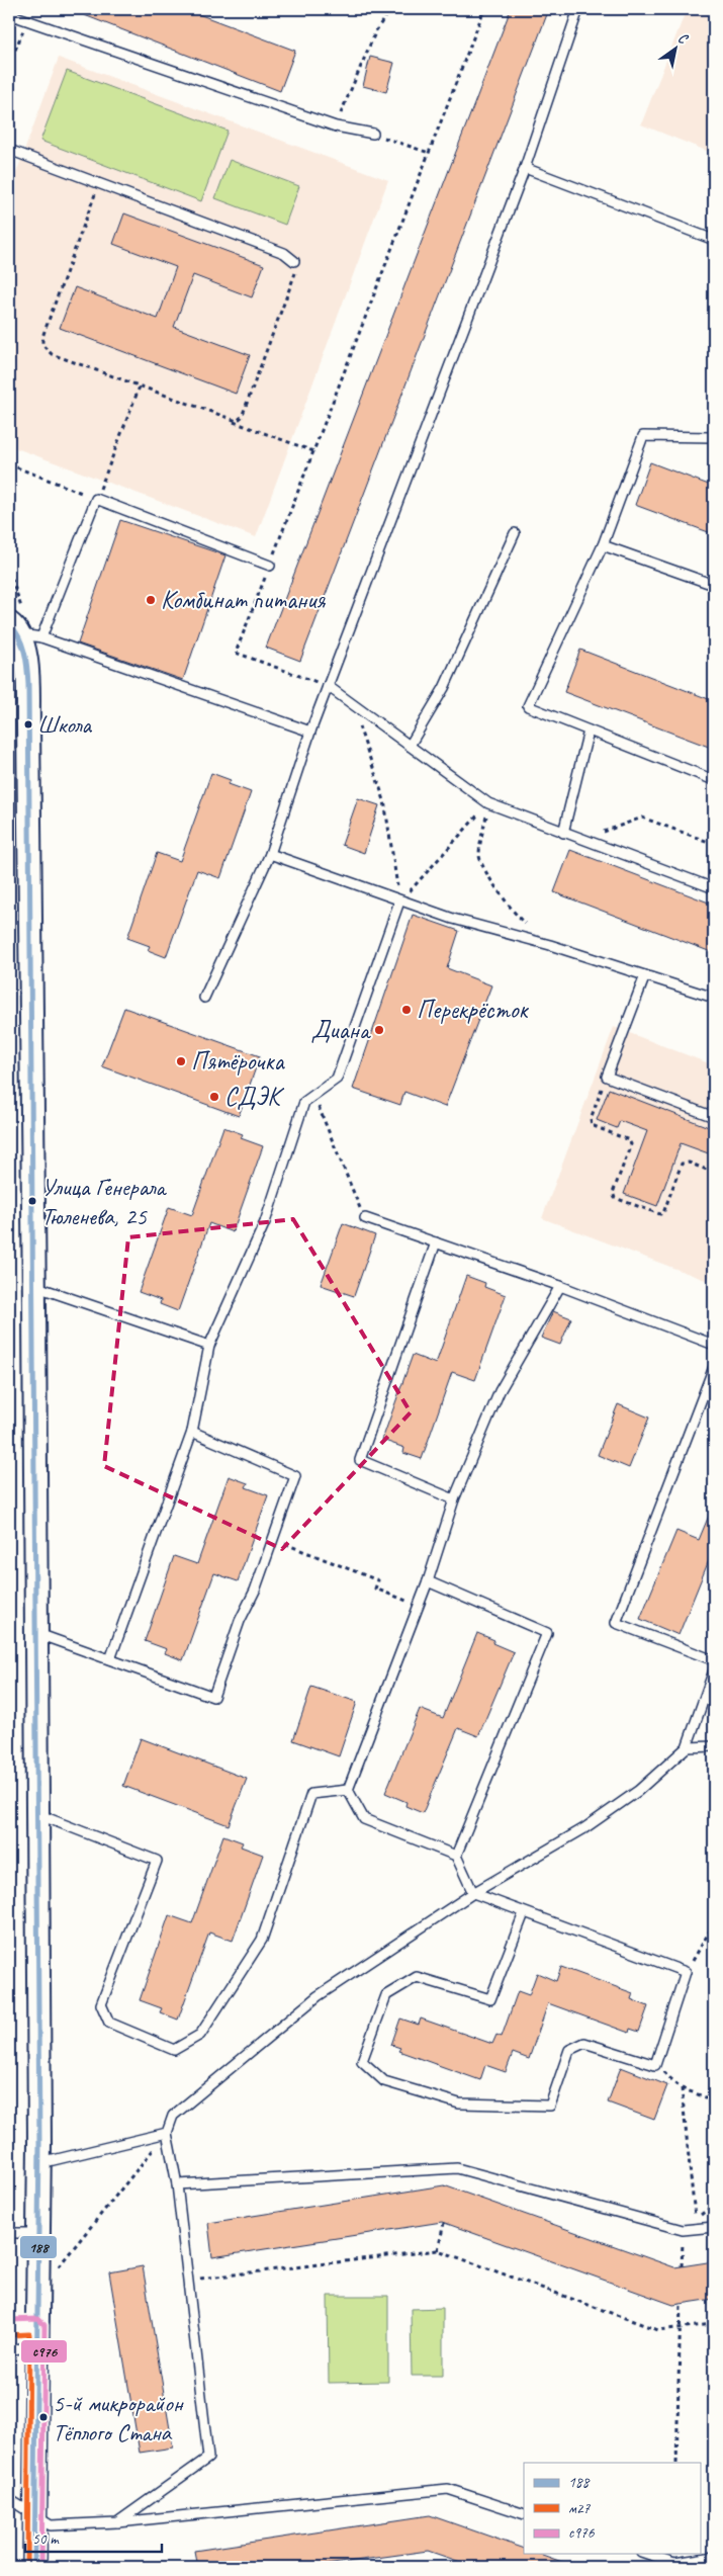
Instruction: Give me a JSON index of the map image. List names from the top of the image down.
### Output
{
  "places": [
    "Комбинат питания",
    "Школа",
    "Перекрёсток",
    "Диана",
    "Пятёрочка",
    "СДЭК",
    "Улица Генерала Тюленева, 25",
    "5-й микрорайон Тёплого Стана"
  ],
  "lines": ["transit line 188", "transit line с976", "transit line м27"],
  "legend": ["188", "м27", "с976"],
  "scale_bar": "50 m",
  "north": "top right"
}
